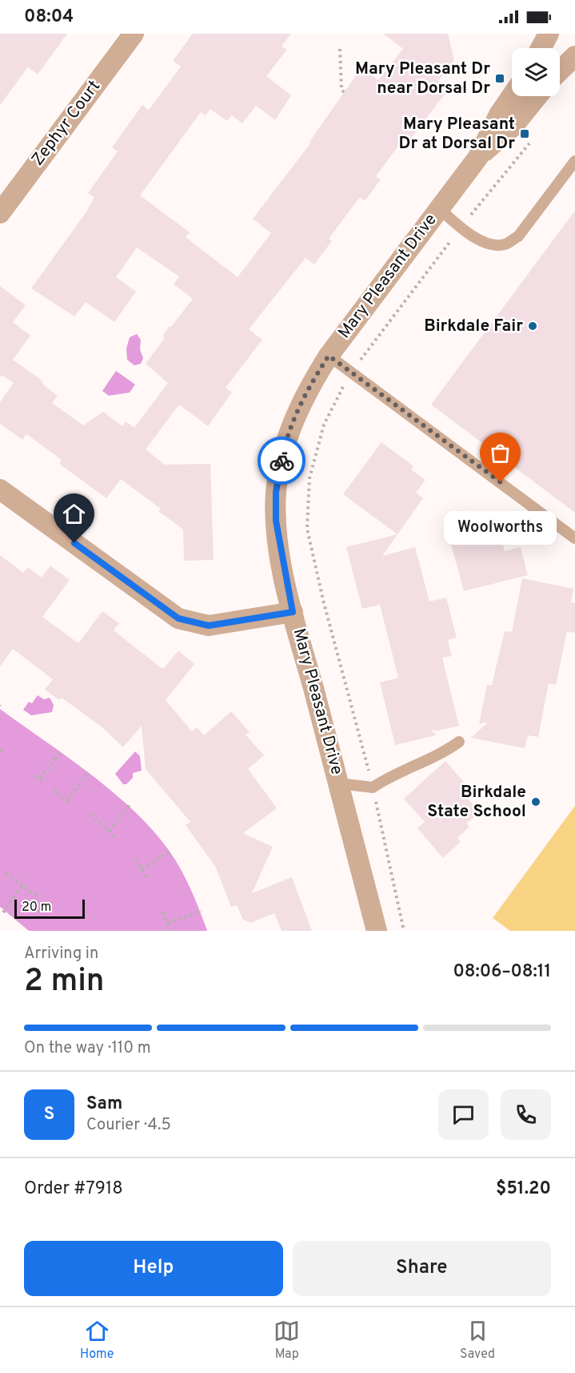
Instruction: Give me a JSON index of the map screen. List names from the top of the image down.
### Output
{
  "streets": {
    "street": ["Zephyr Court", "Mary Pleasant Drive"]
  },
  "places": {
    "transit": ["Mary Pleasant Dr near Dorsal Dr", "Mary Pleasant Dr at Dorsal Dr"],
    "other": ["Birkdale Fair", "Woolworths", "Birkdale State School"]
  },
  "scale_bar": "20 m",
  "page": {
    "status": "08:04",
    "bubble": "Woolworths",
    "scale": "20 m",
    "heading": ["2 min", "Arriving in", "08:06–08:11"],
    "panel": [
      "Sam",
      "Courier · 4.5",
      "Order #7918",
      "$51.20"
    ],
    "bar": "On the way · 110 m",
    "round": "S",
    "buttons": ["Help", "Share"],
    "tabs": ["Home", "Map", "Saved"]
  }
}
